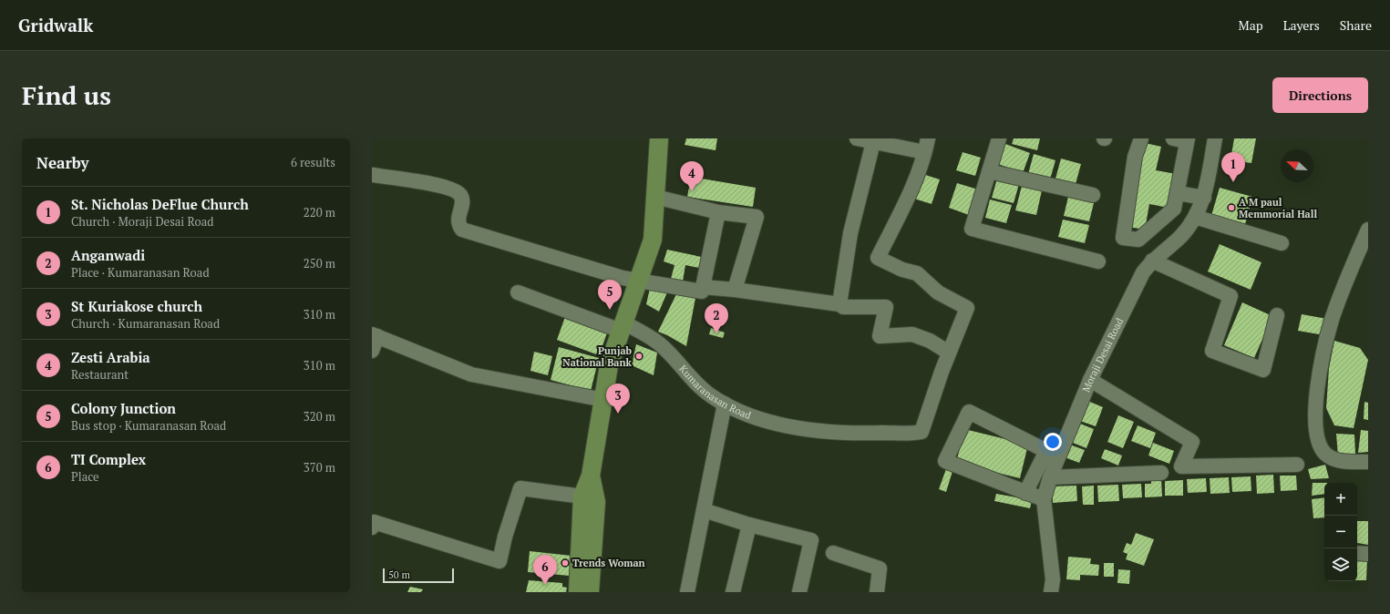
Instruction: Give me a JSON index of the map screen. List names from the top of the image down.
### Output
{
  "streets": {
    "street": ["Moraji Desai Road", "Kumaranasan Road"]
  },
  "places": ["A M paul Memmorial Hall", "Punjab National Bank", "Trends Woman"],
  "scale_bar": "50 m",
  "north": "top left",
  "page": {
    "header": "Gridwalk",
    "nav": ["Map", "Layers", "Share"],
    "buttons": "Directions",
    "title": "Find us",
    "heading": ["Nearby", "6 results"],
    "pins": [
      "1",
      "4",
      "5",
      "2",
      "3",
      "6"
    ],
    "list": [
      {
        "mark": "1",
        "name": "St. Nicholas DeFlue Church",
        "note": "Church · Moraji Desai Road",
        "value": "220 m"
      },
      {
        "mark": "2",
        "name": "Anganwadi",
        "note": "Place · Kumaranasan Road",
        "value": "250 m"
      },
      {
        "mark": "3",
        "name": "St Kuriakose church",
        "note": "Church · Kumaranasan Road",
        "value": "310 m"
      },
      {
        "mark": "4",
        "name": "Zesti Arabia",
        "note": "Restaurant",
        "value": "310 m"
      },
      {
        "mark": "5",
        "name": "Colony Junction",
        "note": "Bus stop · Kumaranasan Road",
        "value": "320 m"
      },
      {
        "mark": "6",
        "name": "TI Complex",
        "note": "Place",
        "value": "370 m"
      }
    ],
    "map_buttons": ["+", "−"],
    "scale": "50 m"
  }
}
